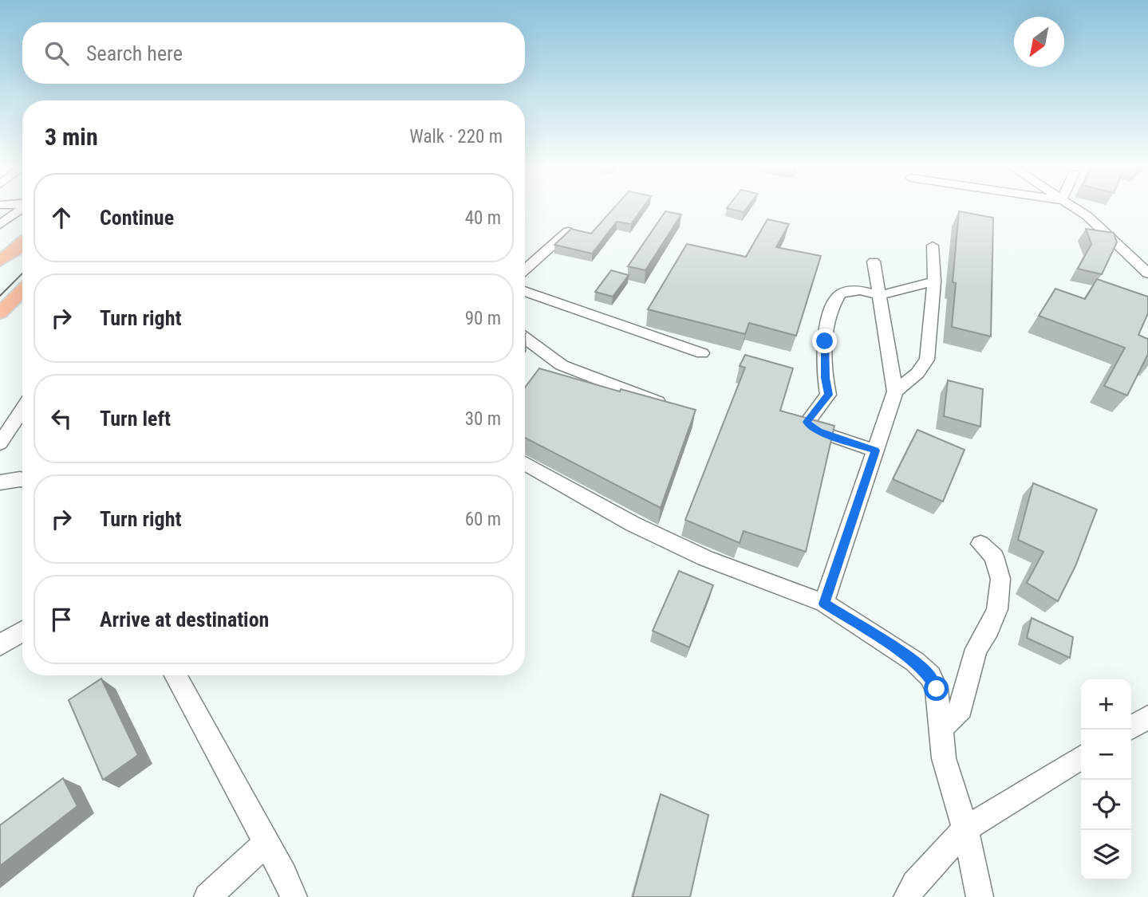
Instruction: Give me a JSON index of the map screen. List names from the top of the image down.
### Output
{
  "north": "bottom left",
  "page": {
    "search": "Search here",
    "heading": ["3 min", "Walk · 220 m"],
    "list": [
      ["Continue", "40 m"],
      ["Turn right", "90 m"],
      ["Turn left", "30 m"],
      ["Turn right", "60 m"],
      "Arrive at destination"
    ],
    "map_buttons": ["+", "−"]
  }
}
